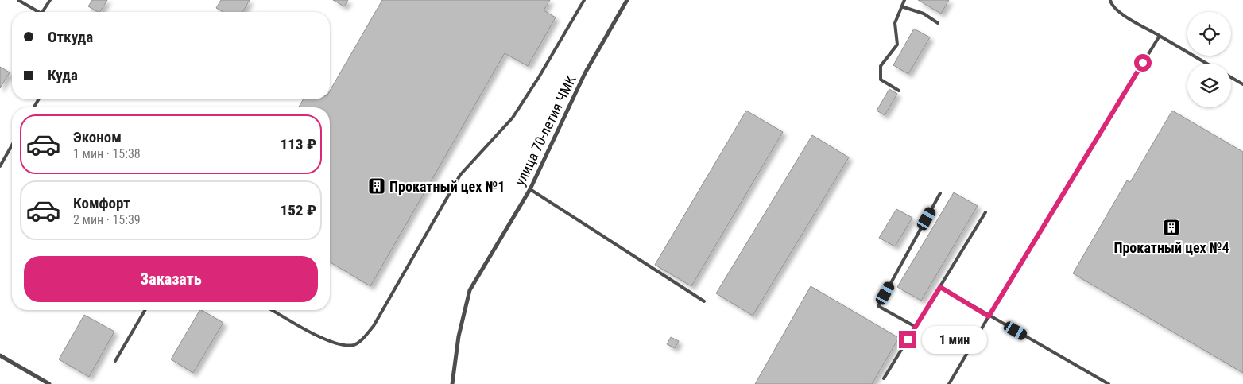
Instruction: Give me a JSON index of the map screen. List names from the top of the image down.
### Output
{
  "streets": {
    "street": ["улица 70-летия ЧМК"]
  },
  "places": {
    "building": ["Прокатный цех №1", "Прокатный цех №4"]
  },
  "page": {
    "banner": ["Откуда", "Куда"],
    "list": [
      {
        "name": "Эконом",
        "note": "1 мин · 15:38",
        "value": "113 ₽"
      },
      {
        "name": "Комфорт",
        "note": "2 мин · 15:39",
        "value": "152 ₽"
      }
    ],
    "buttons": "Заказать",
    "bubble": "1 мин"
  }
}
